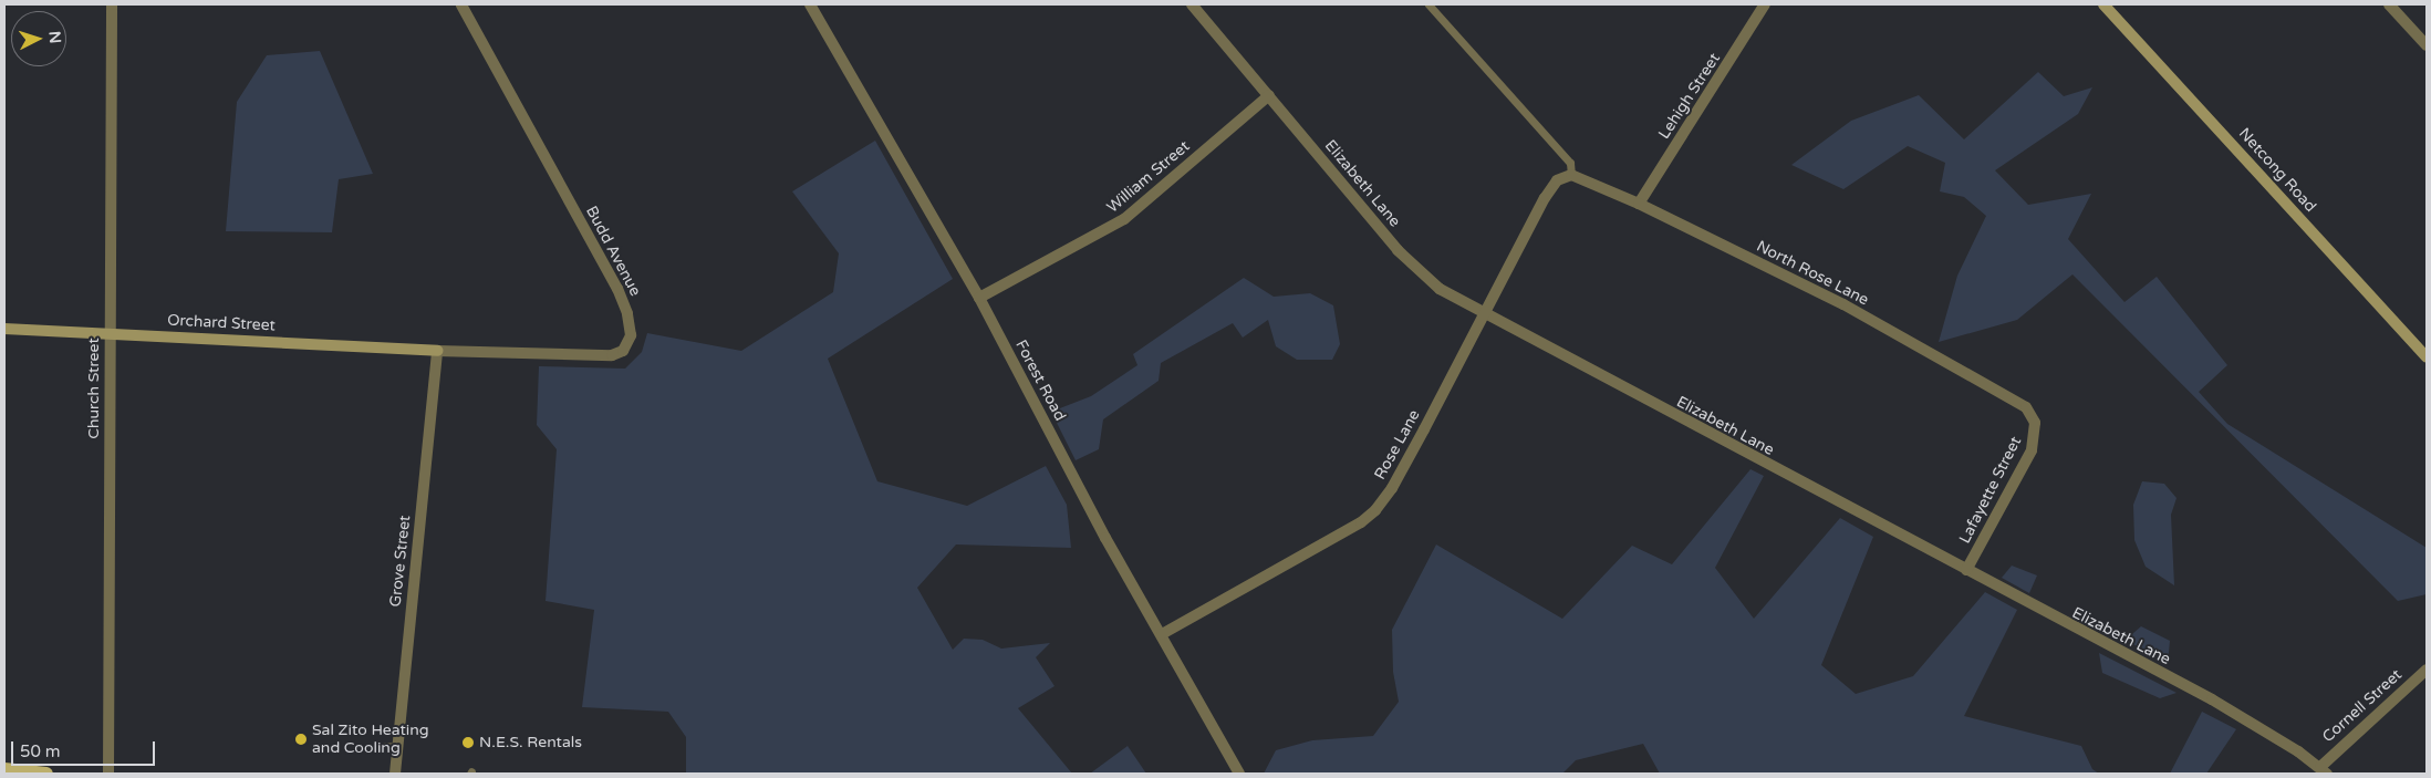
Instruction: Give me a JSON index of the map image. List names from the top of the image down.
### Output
{
  "streets": {
    "street": [
      "Lehigh Street",
      "Netcong Road",
      "William Street",
      "Elizabeth Lane",
      "Budd Avenue",
      "North Rose Lane",
      "Orchard Street",
      "Forest Road",
      "Church Street",
      "Rose Lane",
      "Lafayette Street",
      "Grove Street",
      "Cornell Street"
    ]
  },
  "crossings": [
    ["Lehigh Street", "North Rose Lane"],
    ["William Street", "Elizabeth Lane"],
    ["William Street", "Forest Road"],
    ["Elizabeth Lane", "Rose Lane"],
    ["Elizabeth Lane", "Lafayette Street"],
    ["Elizabeth Lane", "Cornell Street"],
    ["Budd Avenue", "Orchard Street"],
    ["Budd Avenue", "Grove Street"],
    ["North Rose Lane", "Rose Lane"],
    ["North Rose Lane", "Lafayette Street"],
    ["Orchard Street", "Church Street"],
    ["Orchard Street", "Grove Street"],
    ["Forest Road", "Rose Lane"]
  ],
  "places": ["Sal Zito Heating and Cooling", "N.E.S. Rentals"],
  "scale_bar": "50 m",
  "north": "right"
}
